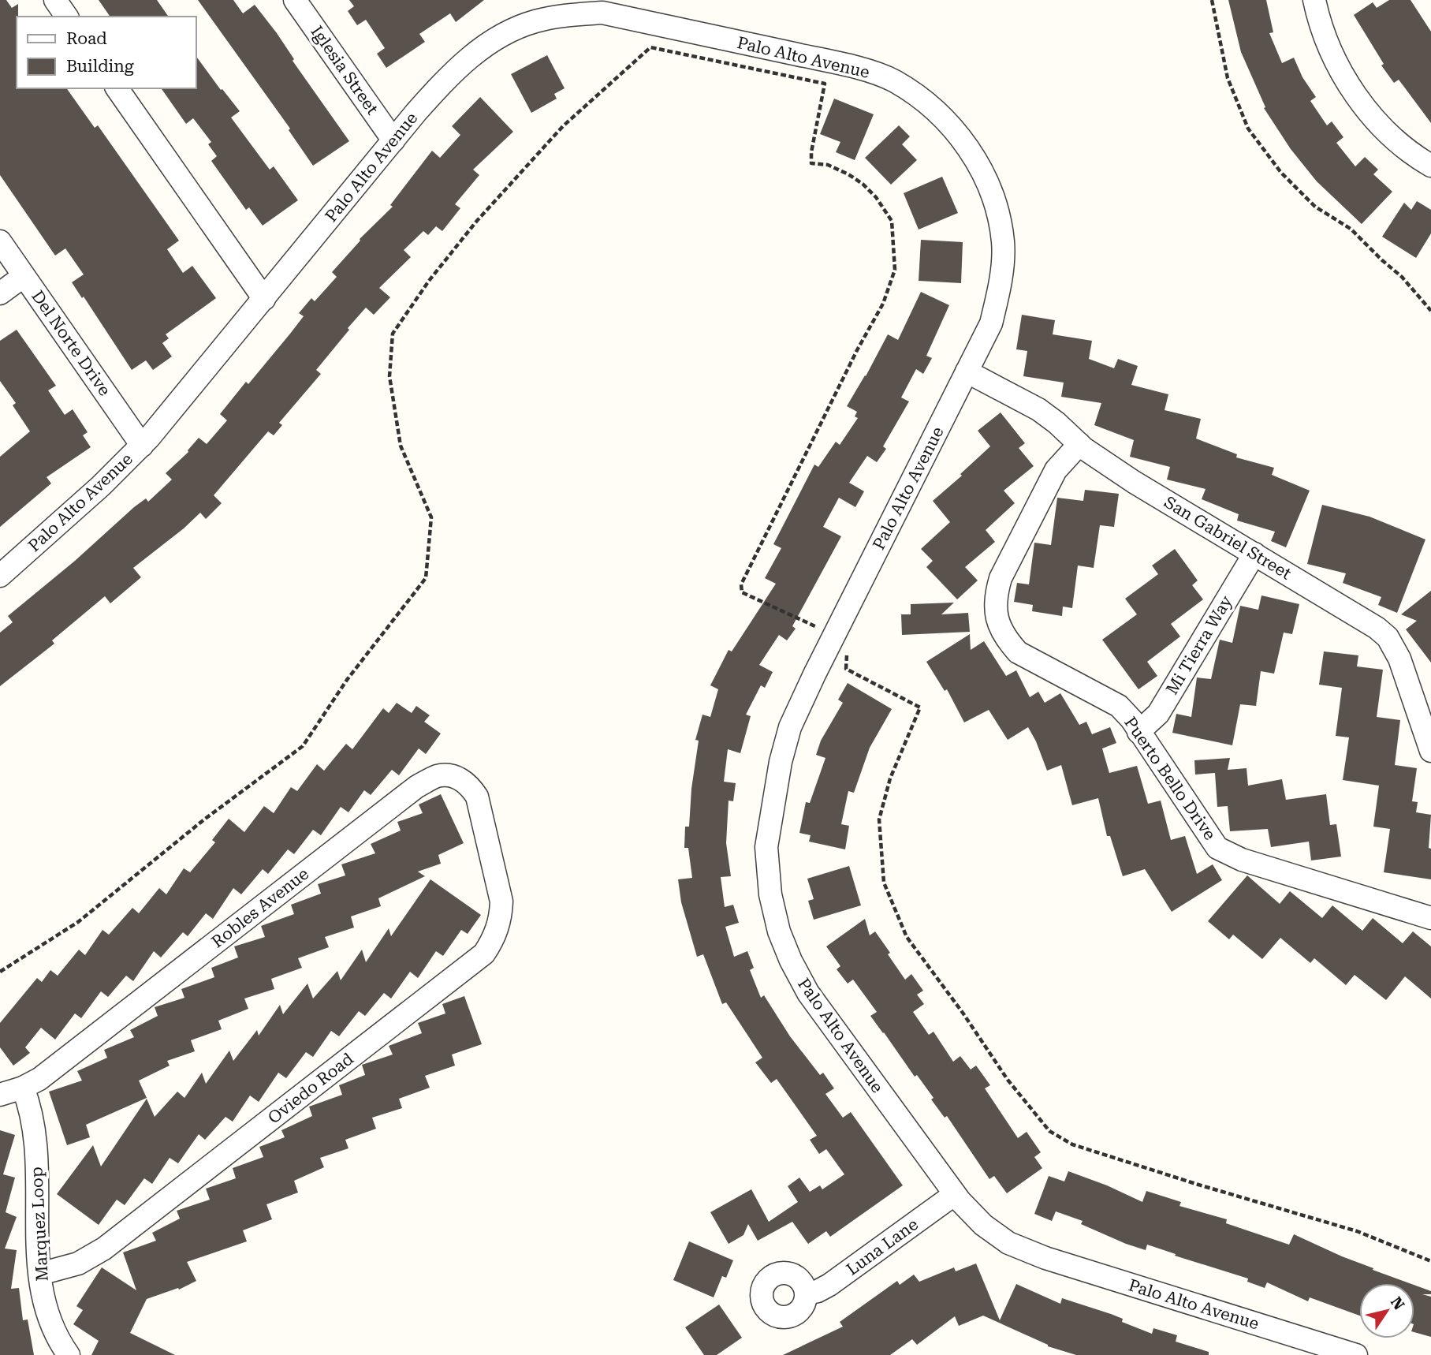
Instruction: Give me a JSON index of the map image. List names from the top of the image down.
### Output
{
  "streets": {
    "street": [
      "Palo Alto Avenue",
      "Iglesia Street",
      "Del Norte Drive",
      "San Gabriel Street",
      "Mi Tierra Way",
      "Puerto Bello Drive",
      "Robles Avenue",
      "Oviedo Road",
      "Marquez Loop",
      "Luna Lane"
    ]
  },
  "crossings": [
    ["Palo Alto Avenue", "Iglesia Street"],
    ["Palo Alto Avenue", "Del Norte Drive"],
    ["Palo Alto Avenue", "San Gabriel Street"],
    ["Palo Alto Avenue", "Luna Lane"],
    ["San Gabriel Street", "Mi Tierra Way"],
    ["San Gabriel Street", "Puerto Bello Drive"],
    ["Mi Tierra Way", "Puerto Bello Drive"],
    ["Robles Avenue", "Oviedo Road"],
    ["Robles Avenue", "Marquez Loop"],
    ["Oviedo Road", "Marquez Loop"]
  ],
  "legend": ["Road", "Building"],
  "north": "top right"
}
